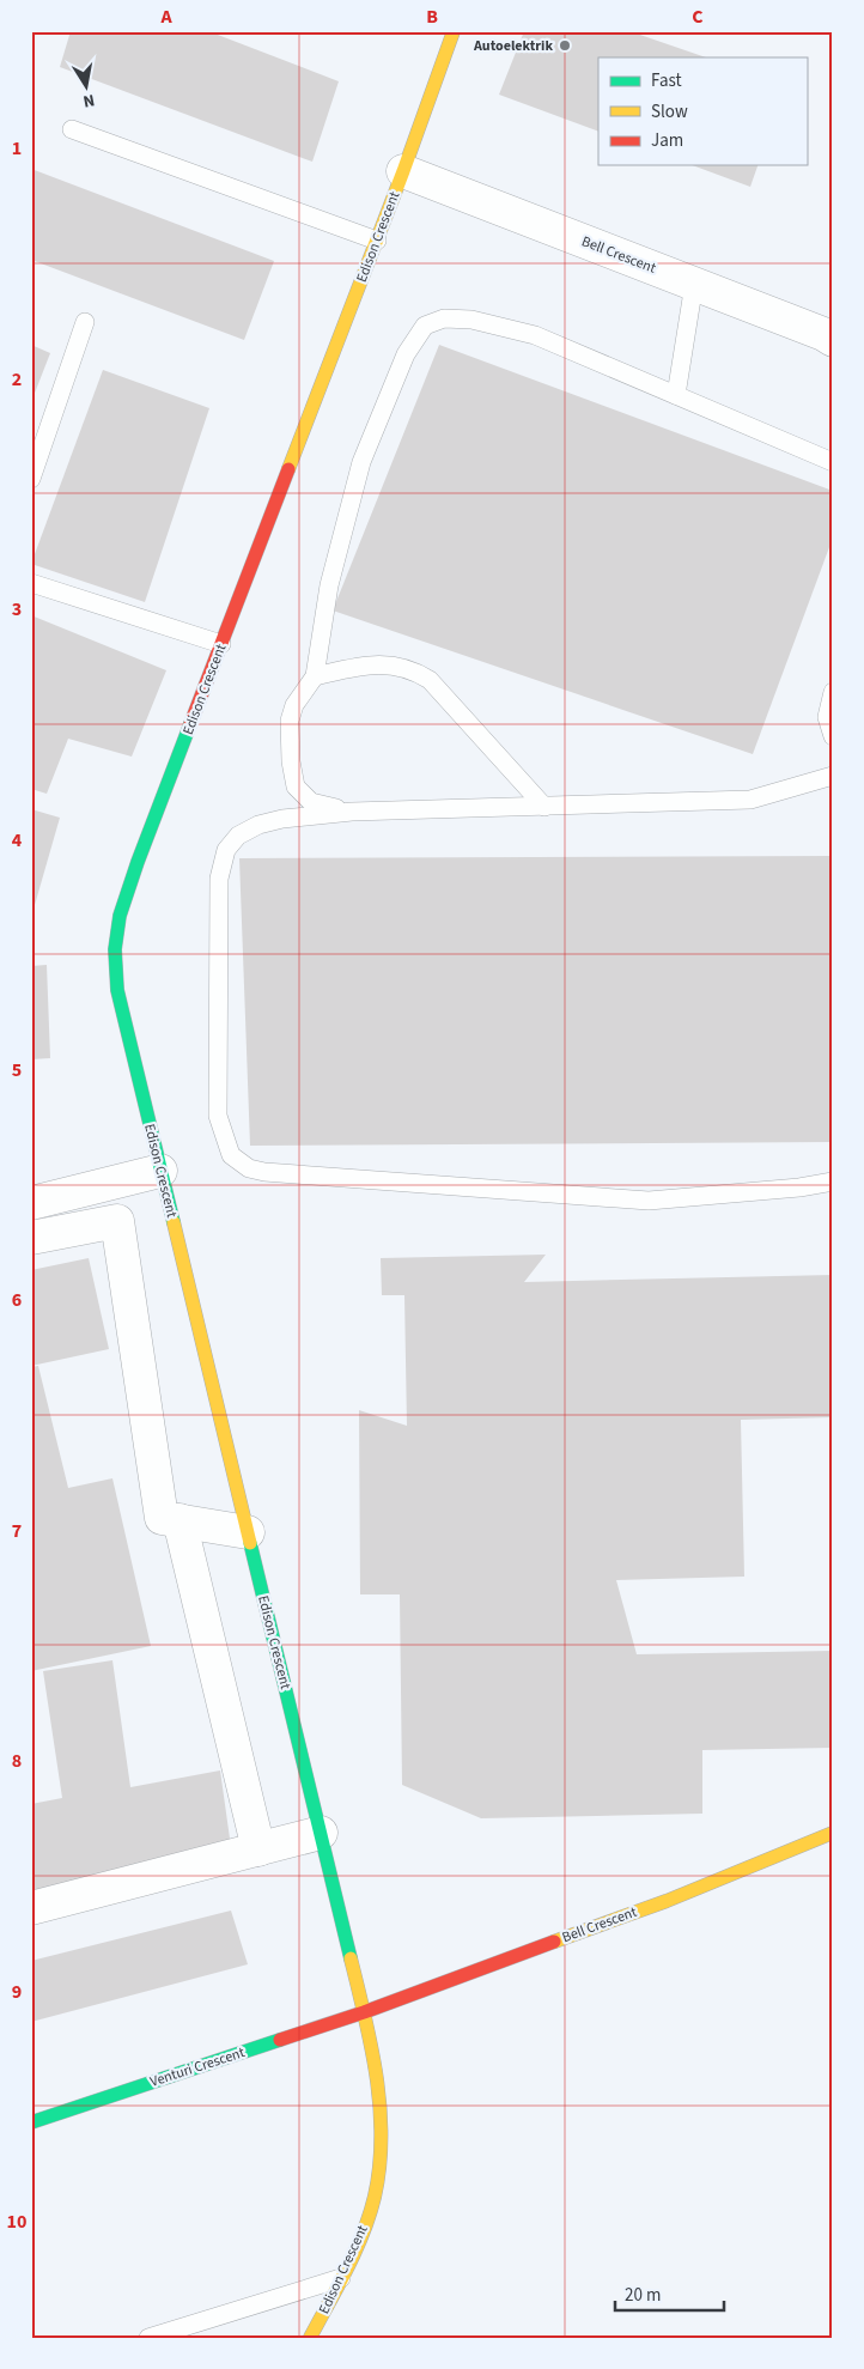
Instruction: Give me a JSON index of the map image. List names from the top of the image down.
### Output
{
  "streets": {
    "street": ["Edison Crescent", "Bell Crescent", "Venturi Crescent"]
  },
  "crossings": [
    ["Edison Crescent", "Bell Crescent"],
    ["Edison Crescent", "Venturi Crescent"],
    ["Bell Crescent", "Venturi Crescent"]
  ],
  "places": ["Autoelektrik"],
  "legend": ["Fast", "Slow", "Jam"],
  "scale_bar": "20 m",
  "north": "bottom",
  "grid": {
    "columns": ["A", "B", "C"],
    "rows": [
      "1",
      "2",
      "3",
      "4",
      "5",
      "6",
      "7",
      "8",
      "9",
      "10"
    ]
  }
}
